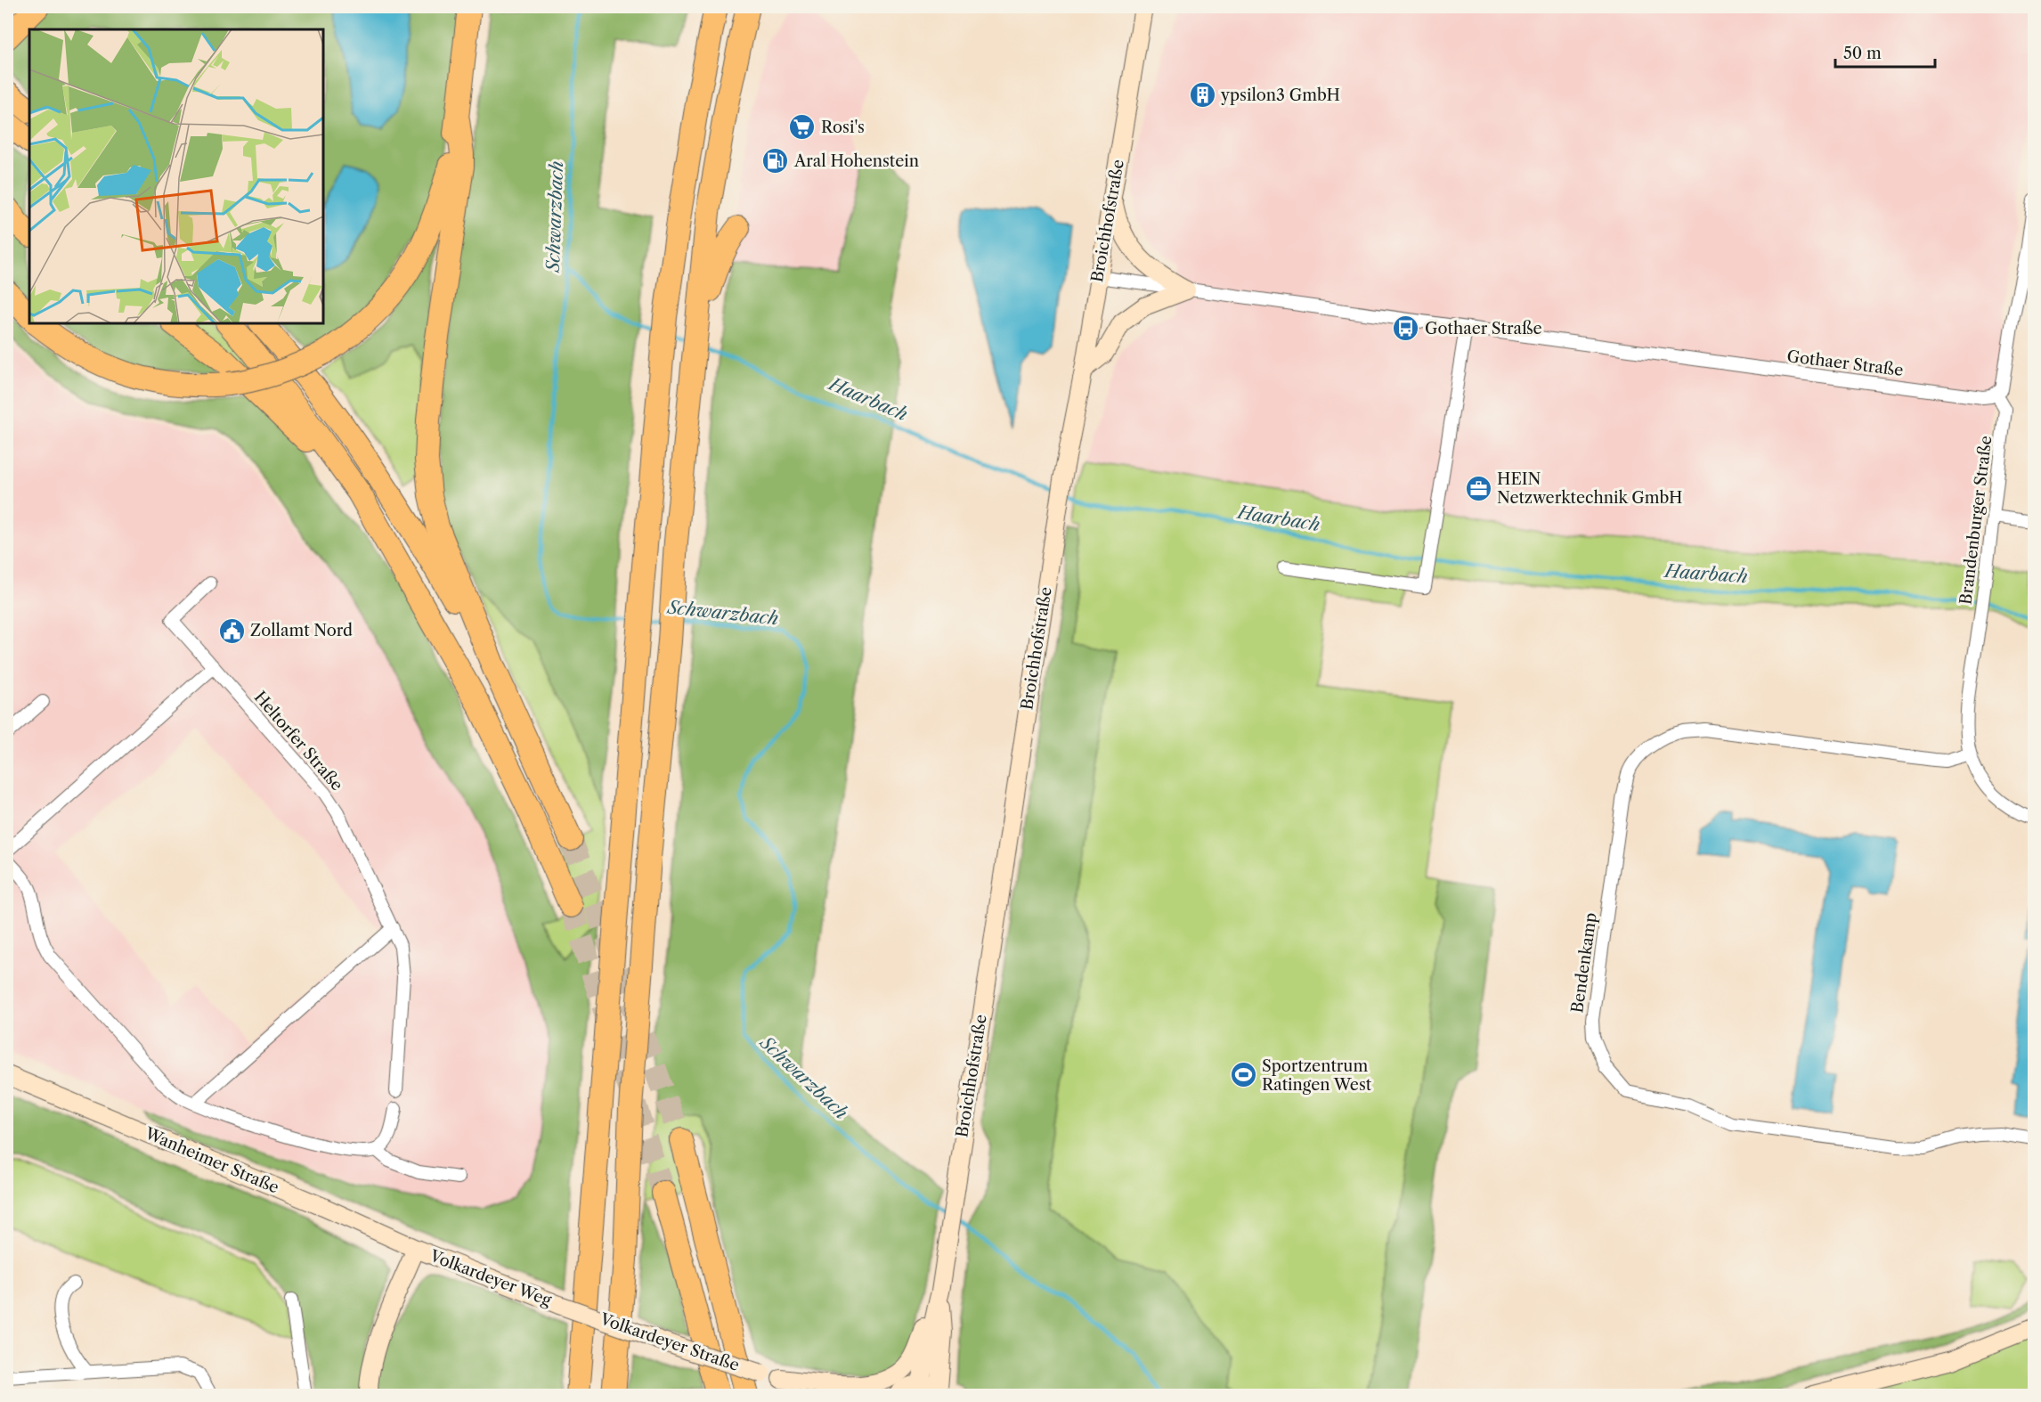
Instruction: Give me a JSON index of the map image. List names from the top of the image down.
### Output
{
  "streets": {
    "main road": [
      "Broichhofstraße",
      "Wanheimer Straße",
      "Volkardeyer Weg",
      "Volkardeyer Straße"
    ],
    "street": [
      "Gothaer Straße",
      "Brandenburger Straße",
      "Heltorfer Straße",
      "Bendenkamp"
    ]
  },
  "crossings": [
    ["Broichhofstraße", "Gothaer Straße"],
    ["Broichhofstraße", "Volkardeyer Straße"],
    ["Gothaer Straße", "Brandenburger Straße"],
    ["Brandenburger Straße", "Bendenkamp"],
    ["Wanheimer Straße", "Volkardeyer Weg"],
    ["Volkardeyer Weg", "Volkardeyer Straße"]
  ],
  "water": ["Schwarzbach", "Haarbach"],
  "places": {
    "building": ["ypsilon3 GmbH"],
    "supermarket": ["Rosi's"],
    "fuel station": ["Aral Hohenstein"],
    "bus stop": ["Gothaer Straße"],
    "office": ["HEIN Netzwerktechnik GmbH"],
    "public building": ["Zollamt Nord"],
    "sports": ["Sportzentrum Ratingen West"]
  },
  "scale_bar": "50 m"
}
